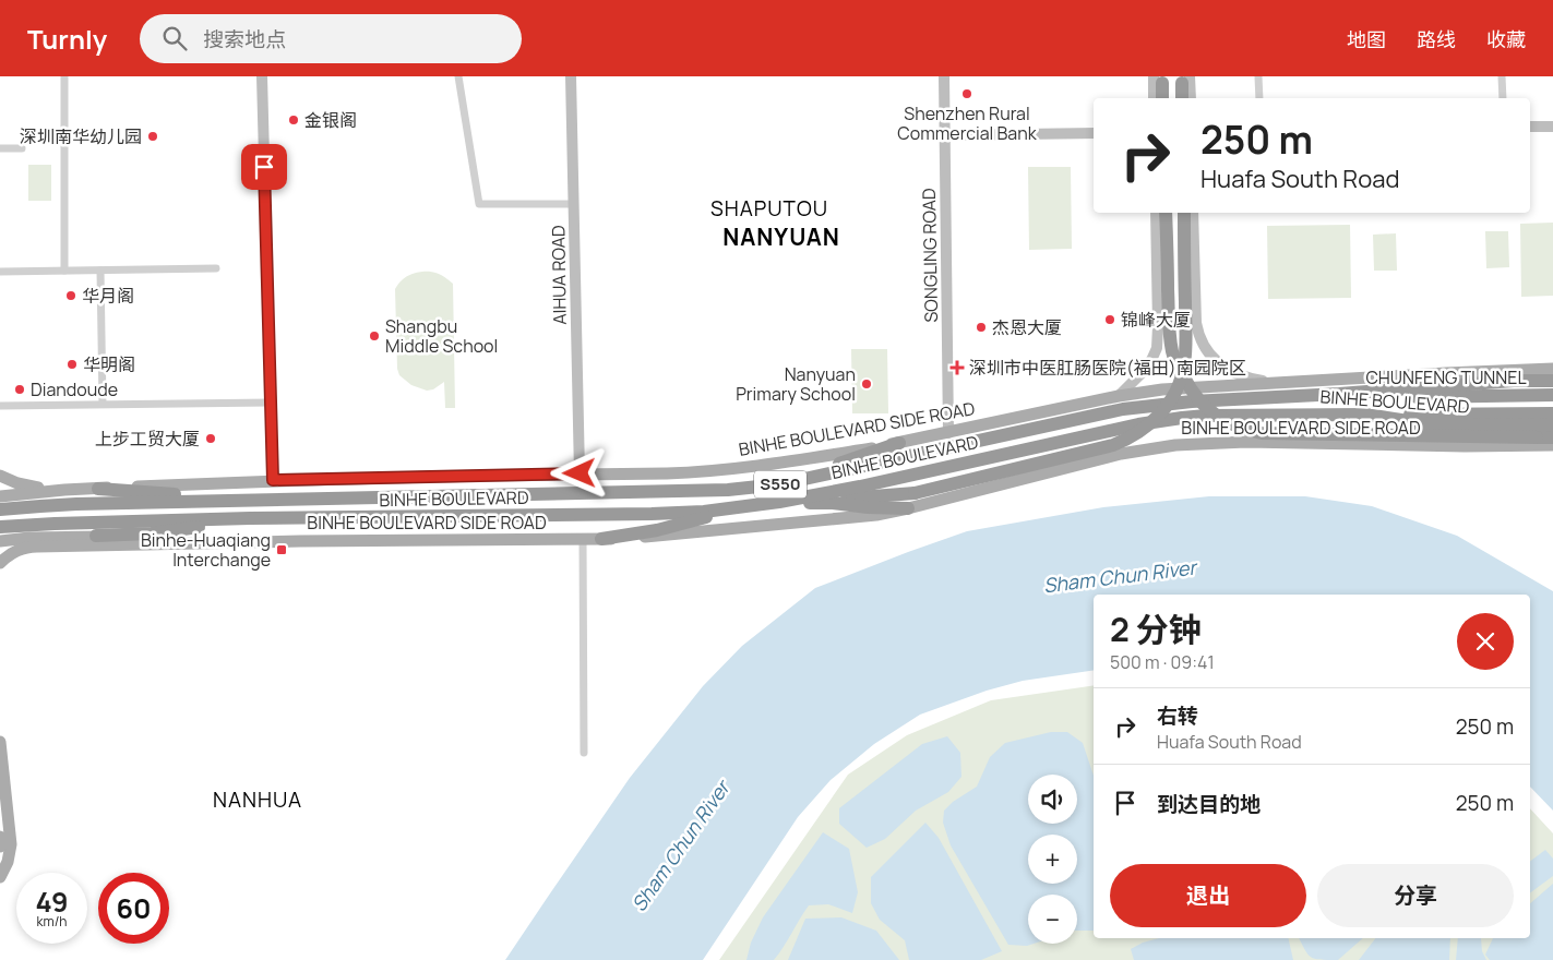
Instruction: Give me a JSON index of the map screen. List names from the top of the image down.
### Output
{
  "streets": {
    "highway": ["CHUNFENG TUNNEL", "BINHE BOULEVARD", "S550"],
    "main road": ["SONGLING ROAD", "AIHUA ROAD", "BINHE BOULEVARD SIDE ROAD"]
  },
  "crossings": [
    ["SONGLING ROAD", "BINHE BOULEVARD SIDE ROAD"],
    ["AIHUA ROAD", "BINHE BOULEVARD SIDE ROAD"],
    ["CHUNFENG TUNNEL", "BINHE BOULEVARD"]
  ],
  "districts": ["SHAPUTOU", "NANYUAN", "NANHUA"],
  "water": ["Sham Chun River"],
  "places": {
    "other": [
      "Shenzhen Rural Commercial Bank",
      "金银阁",
      "深圳南华幼儿园",
      "华月阁",
      "锦峰大厦",
      "杰恩大厦",
      "Shangbu Middle School",
      "华明阁",
      "Nanyuan Primary School",
      "Diandoude",
      "上步工贸大厦"
    ],
    "health": ["深圳市中医肛肠医院(福田)南园院区"],
    "transit": ["Binhe-Huaqiang Interchange"]
  },
  "page": {
    "header": "Turnly",
    "search": "搜索地点",
    "nav": ["地图", "路线", "收藏"],
    "turn": ["250 m", "Huafa South Road"],
    "heading": ["2 分钟", "500 m · 09:41"],
    "list": [
      {
        "name": "右转",
        "note": "Huafa South Road",
        "value": "250 m"
      },
      {
        "name": "到达目的地",
        "value": "250 m"
      }
    ],
    "map_buttons": ["+", "−"],
    "buttons": ["退出", "分享"],
    "speed": "49 km/h",
    "limit": "60"
  }
}
